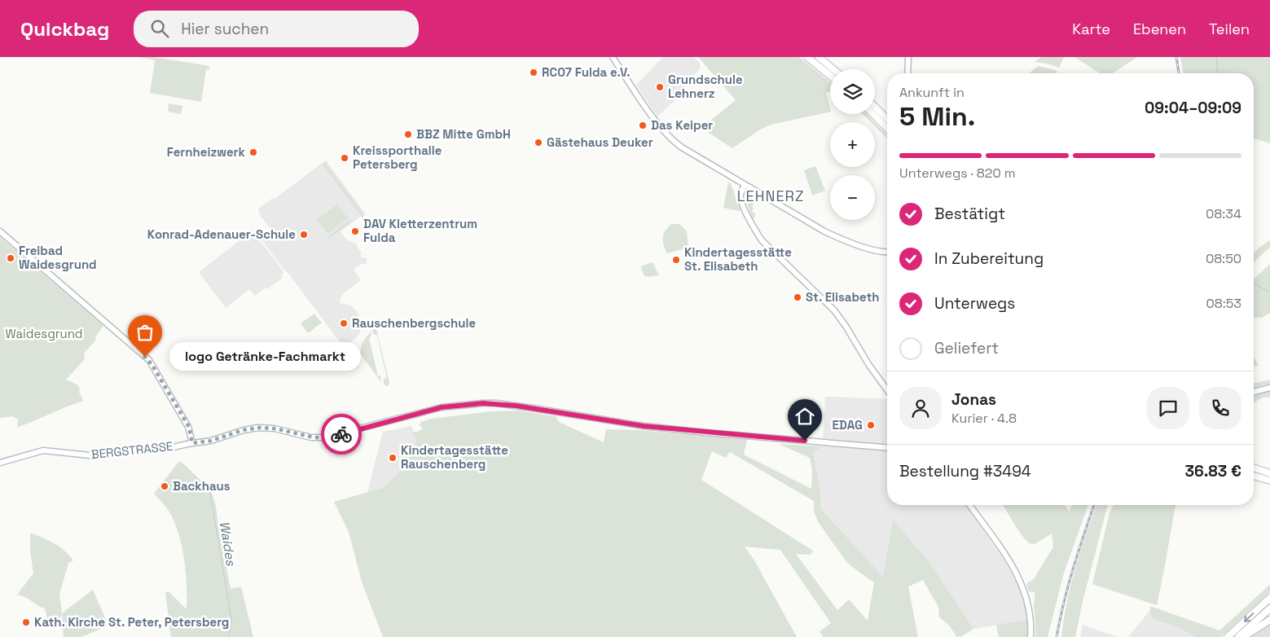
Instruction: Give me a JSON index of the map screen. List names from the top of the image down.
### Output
{
  "streets": {
    "main road": ["BERGSTRASSE"]
  },
  "districts": ["LEHNERZ"],
  "water": ["Waides"],
  "parks": ["Waidesgrund"],
  "places": [
    "RC07 Fulda e.V.",
    "Grundschule Lehnerz",
    "Das Keiper",
    "BBZ Mitte GmbH",
    "Gästehaus Deuker",
    "Fernheizwerk",
    "Kreissporthalle Petersberg",
    "DAV Kletterzentrum Fulda",
    "Konrad-Adenauer-Schule",
    "Freibad Waidesgrund",
    "Kindertagesstätte St. Elisabeth",
    "St. Elisabeth",
    "Rauschenbergschule",
    "logo Getränke-Fachmarkt",
    "EDAG",
    "Kindertagesstätte Rauschenberg",
    "Backhaus",
    "Kath. Kirche St. Peter, Petersberg"
  ],
  "page": {
    "header": "Quickbag",
    "search": "Hier suchen",
    "nav": ["Karte", "Ebenen", "Teilen"],
    "map_buttons": ["+", "−"],
    "heading": ["5 Min.", "Ankunft in", "09:04–09:09"],
    "panel": [
      "Jonas",
      "Kurier · 4.8",
      "Bestellung #3494",
      "36.83 €"
    ],
    "bar": "Unterwegs · 820 m",
    "list": [
      ["Bestätigt", "08:34"],
      ["In Zubereitung", "08:50"],
      ["Unterwegs", "08:53"],
      "Geliefert"
    ],
    "bubble": "logo Getränke-Fachmarkt"
  }
}
